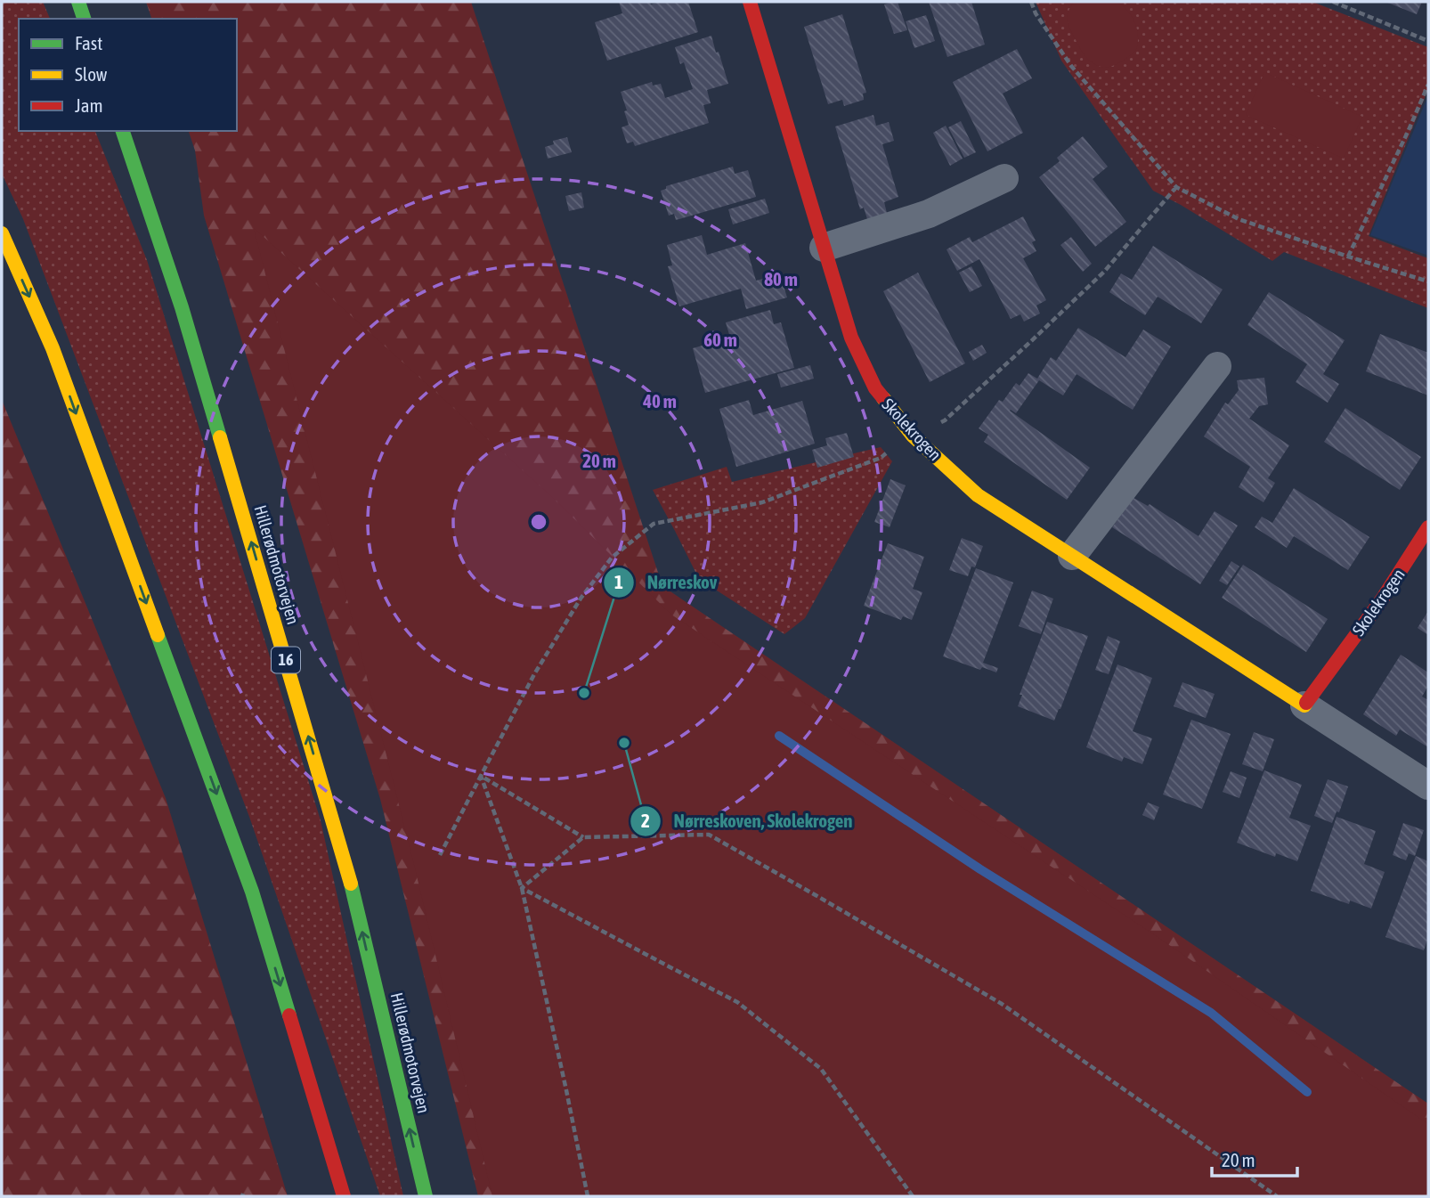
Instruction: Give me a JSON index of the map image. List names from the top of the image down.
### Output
{
  "streets": {
    "main road": ["Skolekrogen", "Hillerødmotorvejen", "16"]
  },
  "places": ["Nørreskov", "Nørreskoven, Skolekrogen"],
  "legend": ["Fast", "Slow", "Jam"],
  "scale_bar": "20 m",
  "rings": [
    "80 m",
    "60 m",
    "40 m",
    "20 m"
  ]
}
